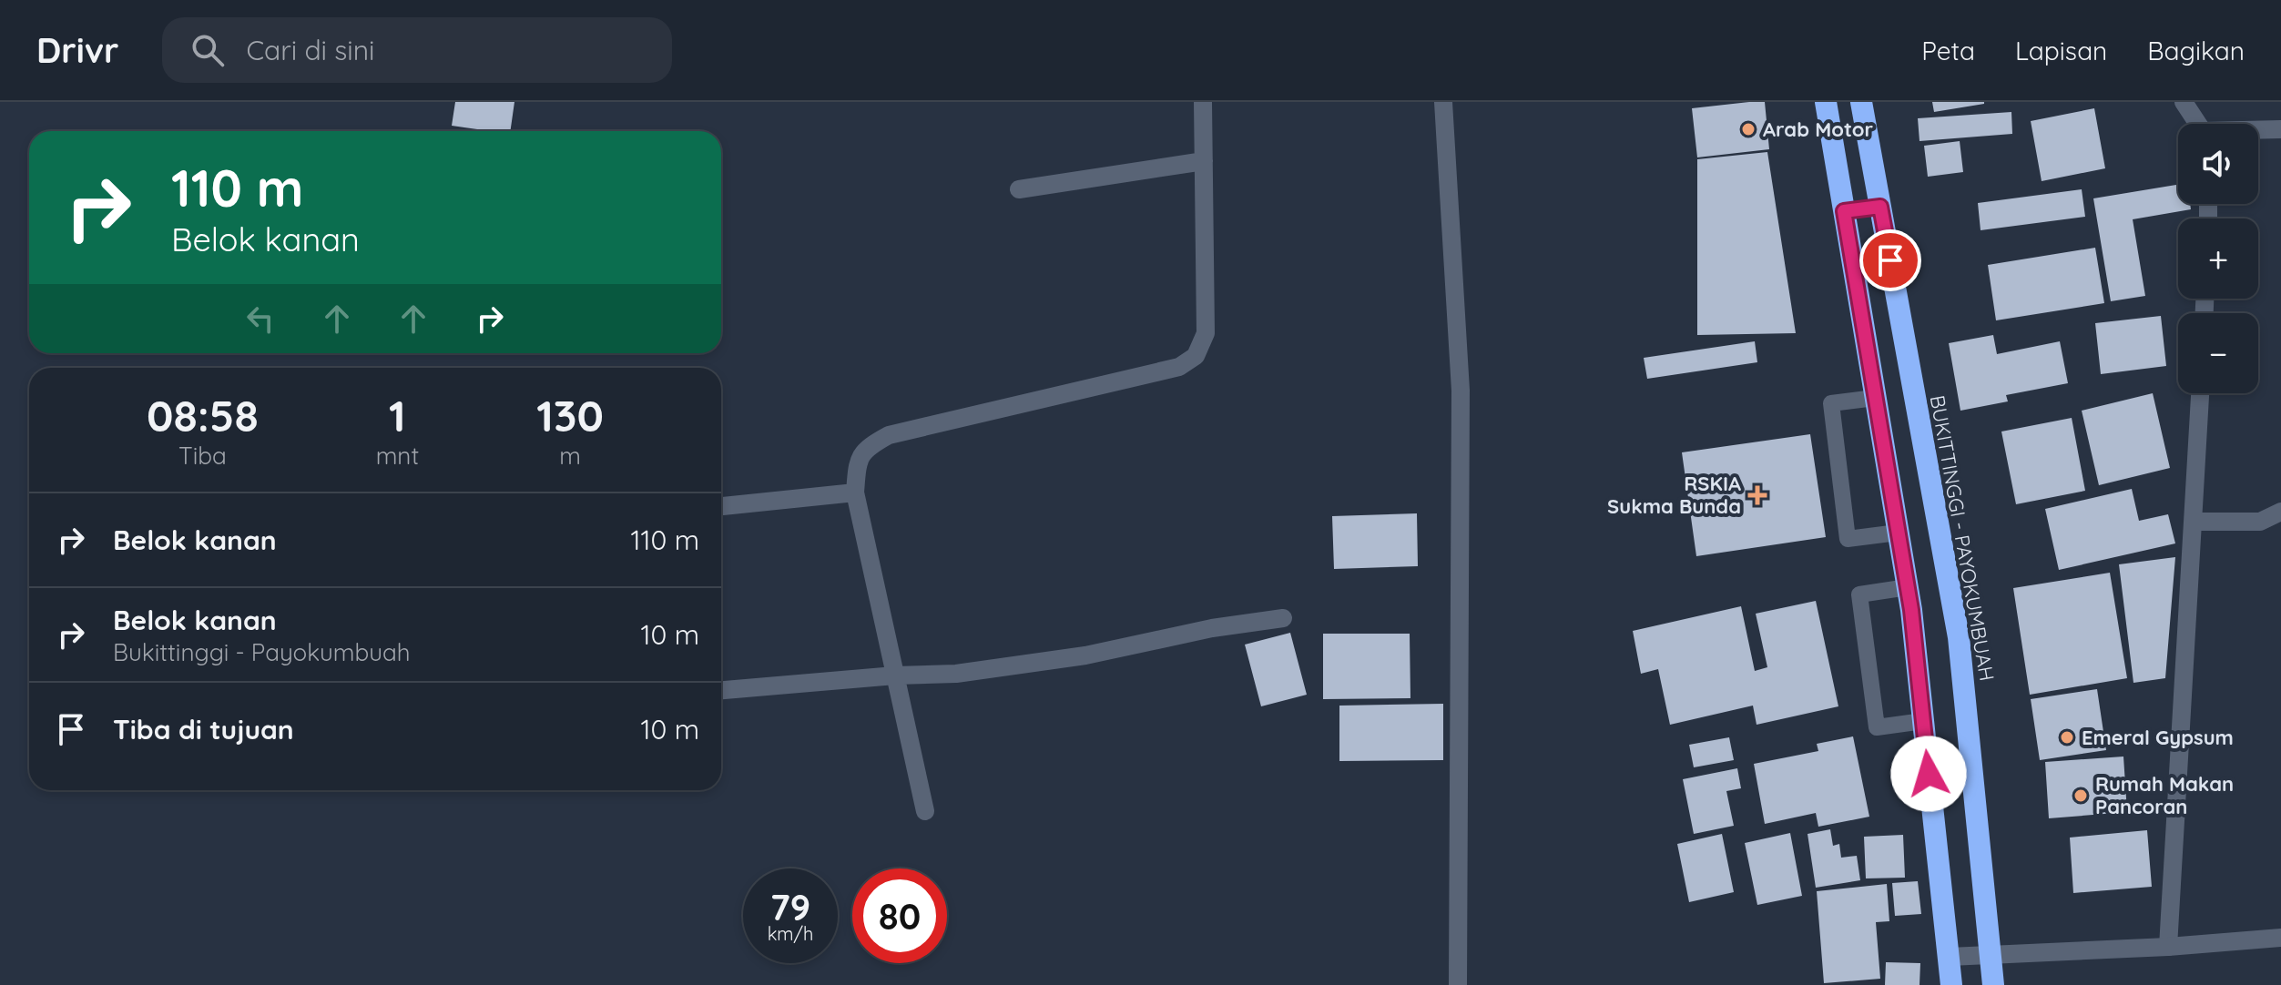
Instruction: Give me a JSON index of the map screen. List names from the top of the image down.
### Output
{
  "streets": {
    "highway": ["BUKITTINGGI - PAYOKUMBUAH"]
  },
  "places": {
    "other": ["Arab Motor", "Emeral Gypsum", "Rumah Makan Pancoran"],
    "health": ["RSKIA Sukma Bunda"]
  },
  "page": {
    "header": "Drivr",
    "search": "Cari di sini",
    "nav": ["Peta", "Lapisan", "Bagikan"],
    "map_buttons": ["+", "−"],
    "turn": ["110 m", "Belok kanan"],
    "eta": [
      "08:58",
      "Tiba",
      "1",
      "mnt",
      "130",
      "m"
    ],
    "list": [
      {
        "name": "Belok kanan",
        "value": "110 m"
      },
      {
        "name": "Belok kanan",
        "note": "Bukittinggi - Payokumbuah",
        "value": "10 m"
      },
      {
        "name": "Tiba di tujuan",
        "value": "10 m"
      }
    ],
    "speed": "79 km/h",
    "limit": "80"
  }
}
